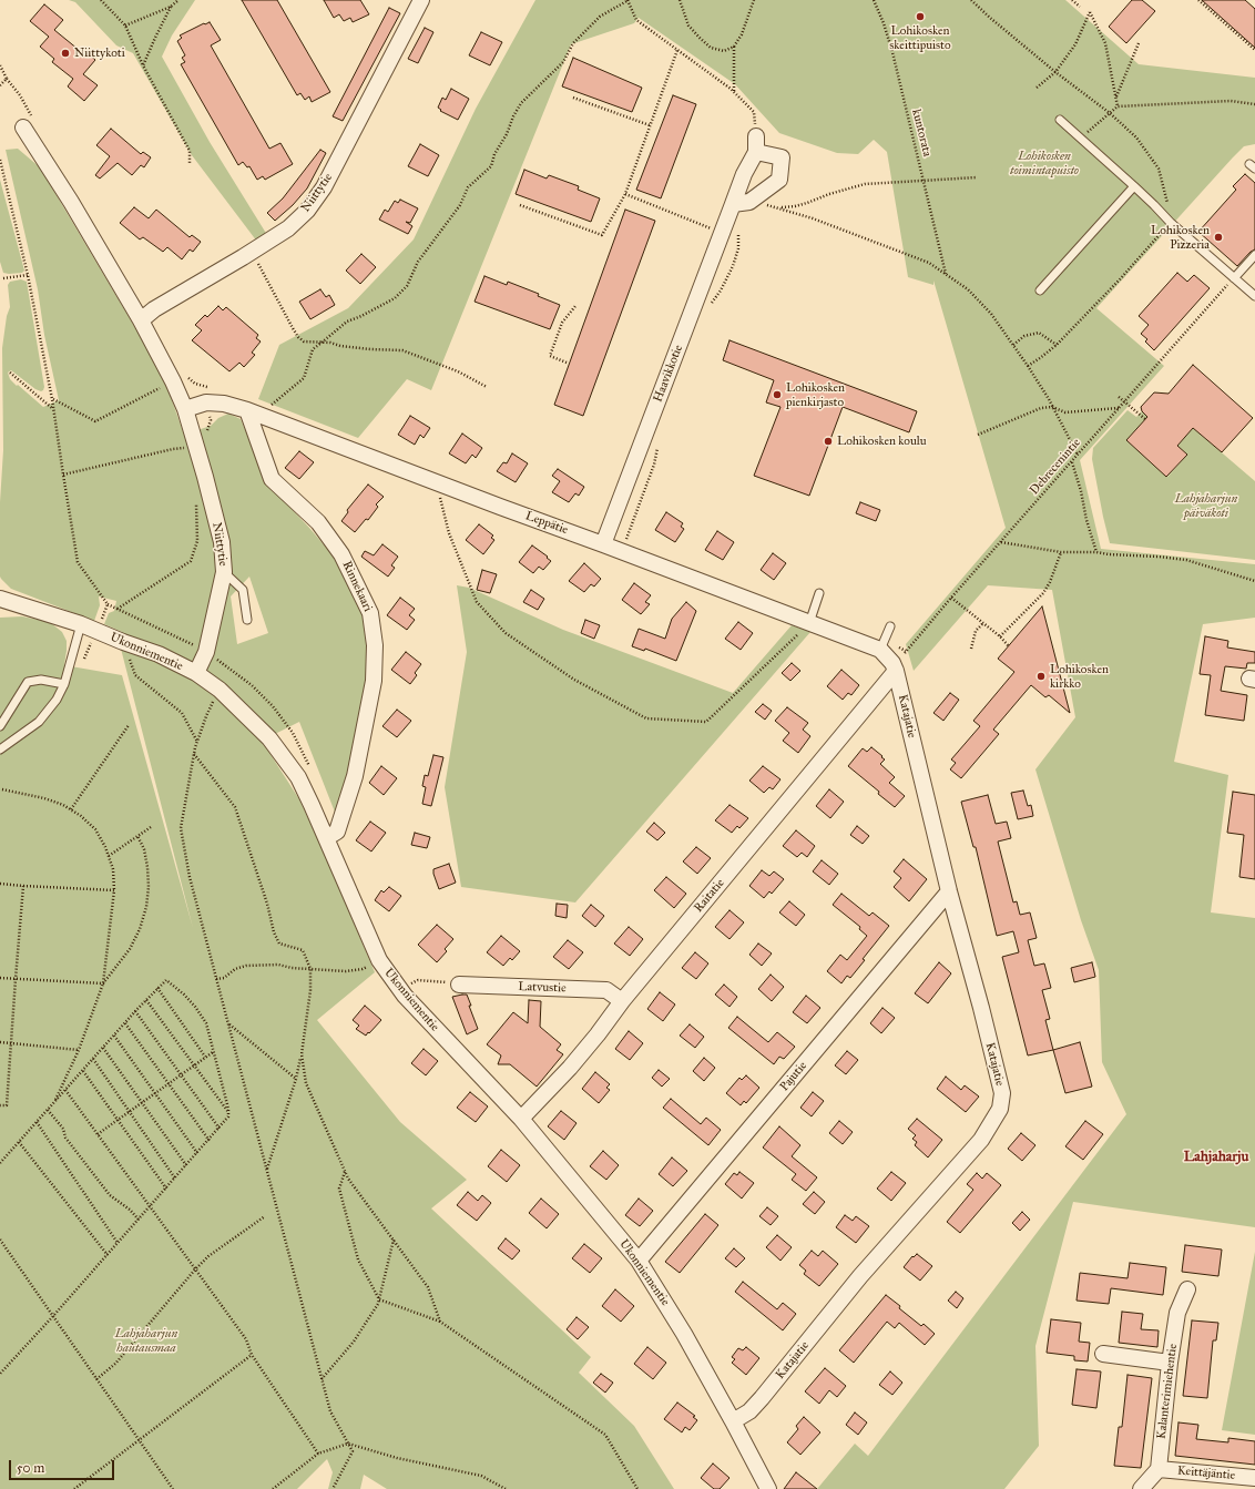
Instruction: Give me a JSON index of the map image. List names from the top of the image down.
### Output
{
  "streets": {
    "street": [
      "Niittytie",
      "Haavikkotie",
      "Leppätie",
      "Rinnekaari",
      "Ukonniementie",
      "Katajatie",
      "Raitatie",
      "Latvustie",
      "Pajutie",
      "Kalanterimiehentie",
      "Keittäjäntie"
    ],
    "path": ["kuntorata", "Debrecenintie"]
  },
  "crossings": [
    ["Niittytie", "Leppätie"],
    ["Niittytie", "Ukonniementie"],
    ["Haavikkotie", "Leppätie"],
    ["Debrecenintie", "Katajatie"],
    ["Debrecenintie", "Raitatie"],
    ["Leppätie", "Rinnekaari"],
    ["Rinnekaari", "Ukonniementie"],
    ["Ukonniementie", "Katajatie"],
    ["Ukonniementie", "Raitatie"],
    ["Ukonniementie", "Latvustie"],
    ["Ukonniementie", "Pajutie"],
    ["Katajatie", "Raitatie"],
    ["Katajatie", "Pajutie"],
    ["Raitatie", "Latvustie"],
    ["Kalanterimiehentie", "Keittäjäntie"]
  ],
  "districts": ["Lahjaharju"],
  "parks": ["Lohikosken toimintapuisto", "Lahjaharjun päiväkoti", "Lahjaharjun hautausmaa"],
  "places": [
    "Lohikosken skeittipuisto",
    "Niittykoti",
    "Lohikosken Pizzeria",
    "Lohikosken pienkirjasto",
    "Lohikosken koulu",
    "Lohikosken kirkko"
  ],
  "scale_bar": "50 m"
}
